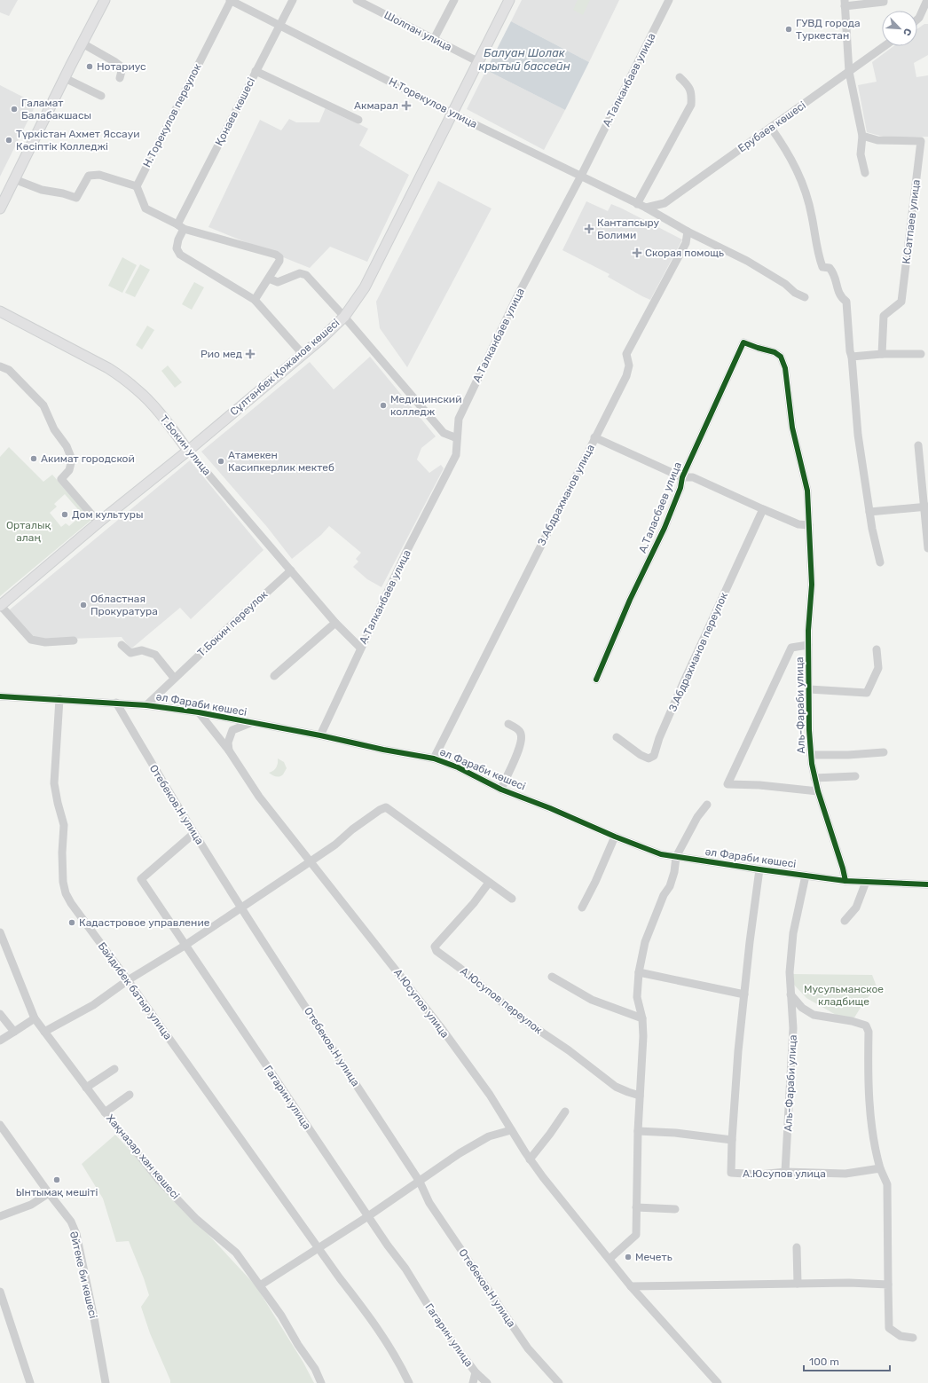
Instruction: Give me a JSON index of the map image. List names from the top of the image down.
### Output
{
  "streets": {
    "main road": ["Сұлтанбек Қожанов көшесі", "Т.Бокин улица"],
    "street": [
      "Шолпан улица",
      "А.Талканбаев улица",
      "Н.Торекулов улица",
      "Қонаев көшесі",
      "Н.Торекулов переулок",
      "Ерубаев көшесі",
      "К.Сатпаев улица",
      "З.Абдрахманов улица",
      "А.Таласбаев улица",
      "Т.Бокин переулок",
      "З.Абдрахманов переулок",
      "әл Фараби көшесі",
      "Аль-Фараби улица",
      "Отебеков.Н улица",
      "Байдибек батыр улица",
      "А.Юсупов переулок",
      "А.Юсупов улица",
      "Гагарин улица",
      "Хақназар хан көшесі",
      "Әйтеке би көшесі"
    ]
  },
  "crossings": [
    ["Шолпан улица", "Сұлтанбек Қожанов көшесі"],
    ["А.Талканбаев улица", "Н.Торекулов улица"],
    ["А.Талканбаев улица", "Т.Бокин улица"],
    ["А.Талканбаев улица", "әл Фараби көшесі"],
    ["Н.Торекулов улица", "Қонаев көшесі"],
    ["Н.Торекулов улица", "Н.Торекулов переулок"],
    ["Н.Торекулов улица", "Ерубаев көшесі"],
    ["Н.Торекулов улица", "Сұлтанбек Қожанов көшесі"],
    ["Н.Торекулов улица", "З.Абдрахманов улица"],
    ["Қонаев көшесі", "Сұлтанбек Қожанов көшесі"],
    ["Сұлтанбек Қожанов көшесі", "Т.Бокин улица"],
    ["Т.Бокин улица", "Т.Бокин переулок"],
    ["З.Абдрахманов улица", "әл Фараби көшесі"],
    ["А.Таласбаев улица", "Аль-Фараби улица"],
    ["әл Фараби көшесі", "Аль-Фараби улица"],
    ["әл Фараби көшесі", "Отебеков.Н улица"],
    ["әл Фараби көшесі", "Байдибек батыр улица"],
    ["әл Фараби көшесі", "А.Юсупов улица"],
    ["Аль-Фараби улица", "А.Юсупов улица"],
    ["Отебеков.Н улица", "Гагарин улица"]
  ],
  "water": ["Балуан Шолак крытый бассейн"],
  "parks": ["Орталық алаң", "Мусульманское кладбище"],
  "places": {
    "other": [
      "ГУВД города Туркестан",
      "Нотариус",
      "Галамат Балабакшасы",
      "Түркістан Ахмет Яссауи Кәсіптік Колледжі",
      "Медицинский колледж",
      "Акимат городской",
      "Атамекен Касипкерлик мектеб",
      "Дом культуры",
      "Областная Прокуратура",
      "Кадастровое управление",
      "Ынтымақ мешіті",
      "Мечеть"
    ],
    "health": [
      "Акмарал",
      "Кантапсыру Болими",
      "Скорая помощь",
      "Рио мед"
    ]
  },
  "scale_bar": "100 m",
  "north": "bottom right"
}
